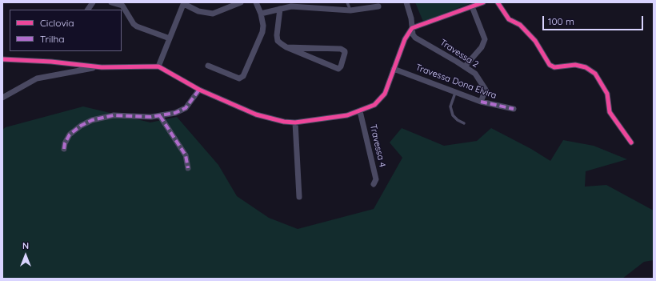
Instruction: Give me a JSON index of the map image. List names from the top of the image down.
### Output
{
  "streets": {
    "street": ["Travessa 2", "Travessa Dona Elvira", "Travessa 4"]
  },
  "crossings": [
    ["Travessa 2", "Travessa Dona Elvira"]
  ],
  "legend": ["Ciclovia", "Trilha"],
  "scale_bar": "100 m",
  "north": "top"
}
